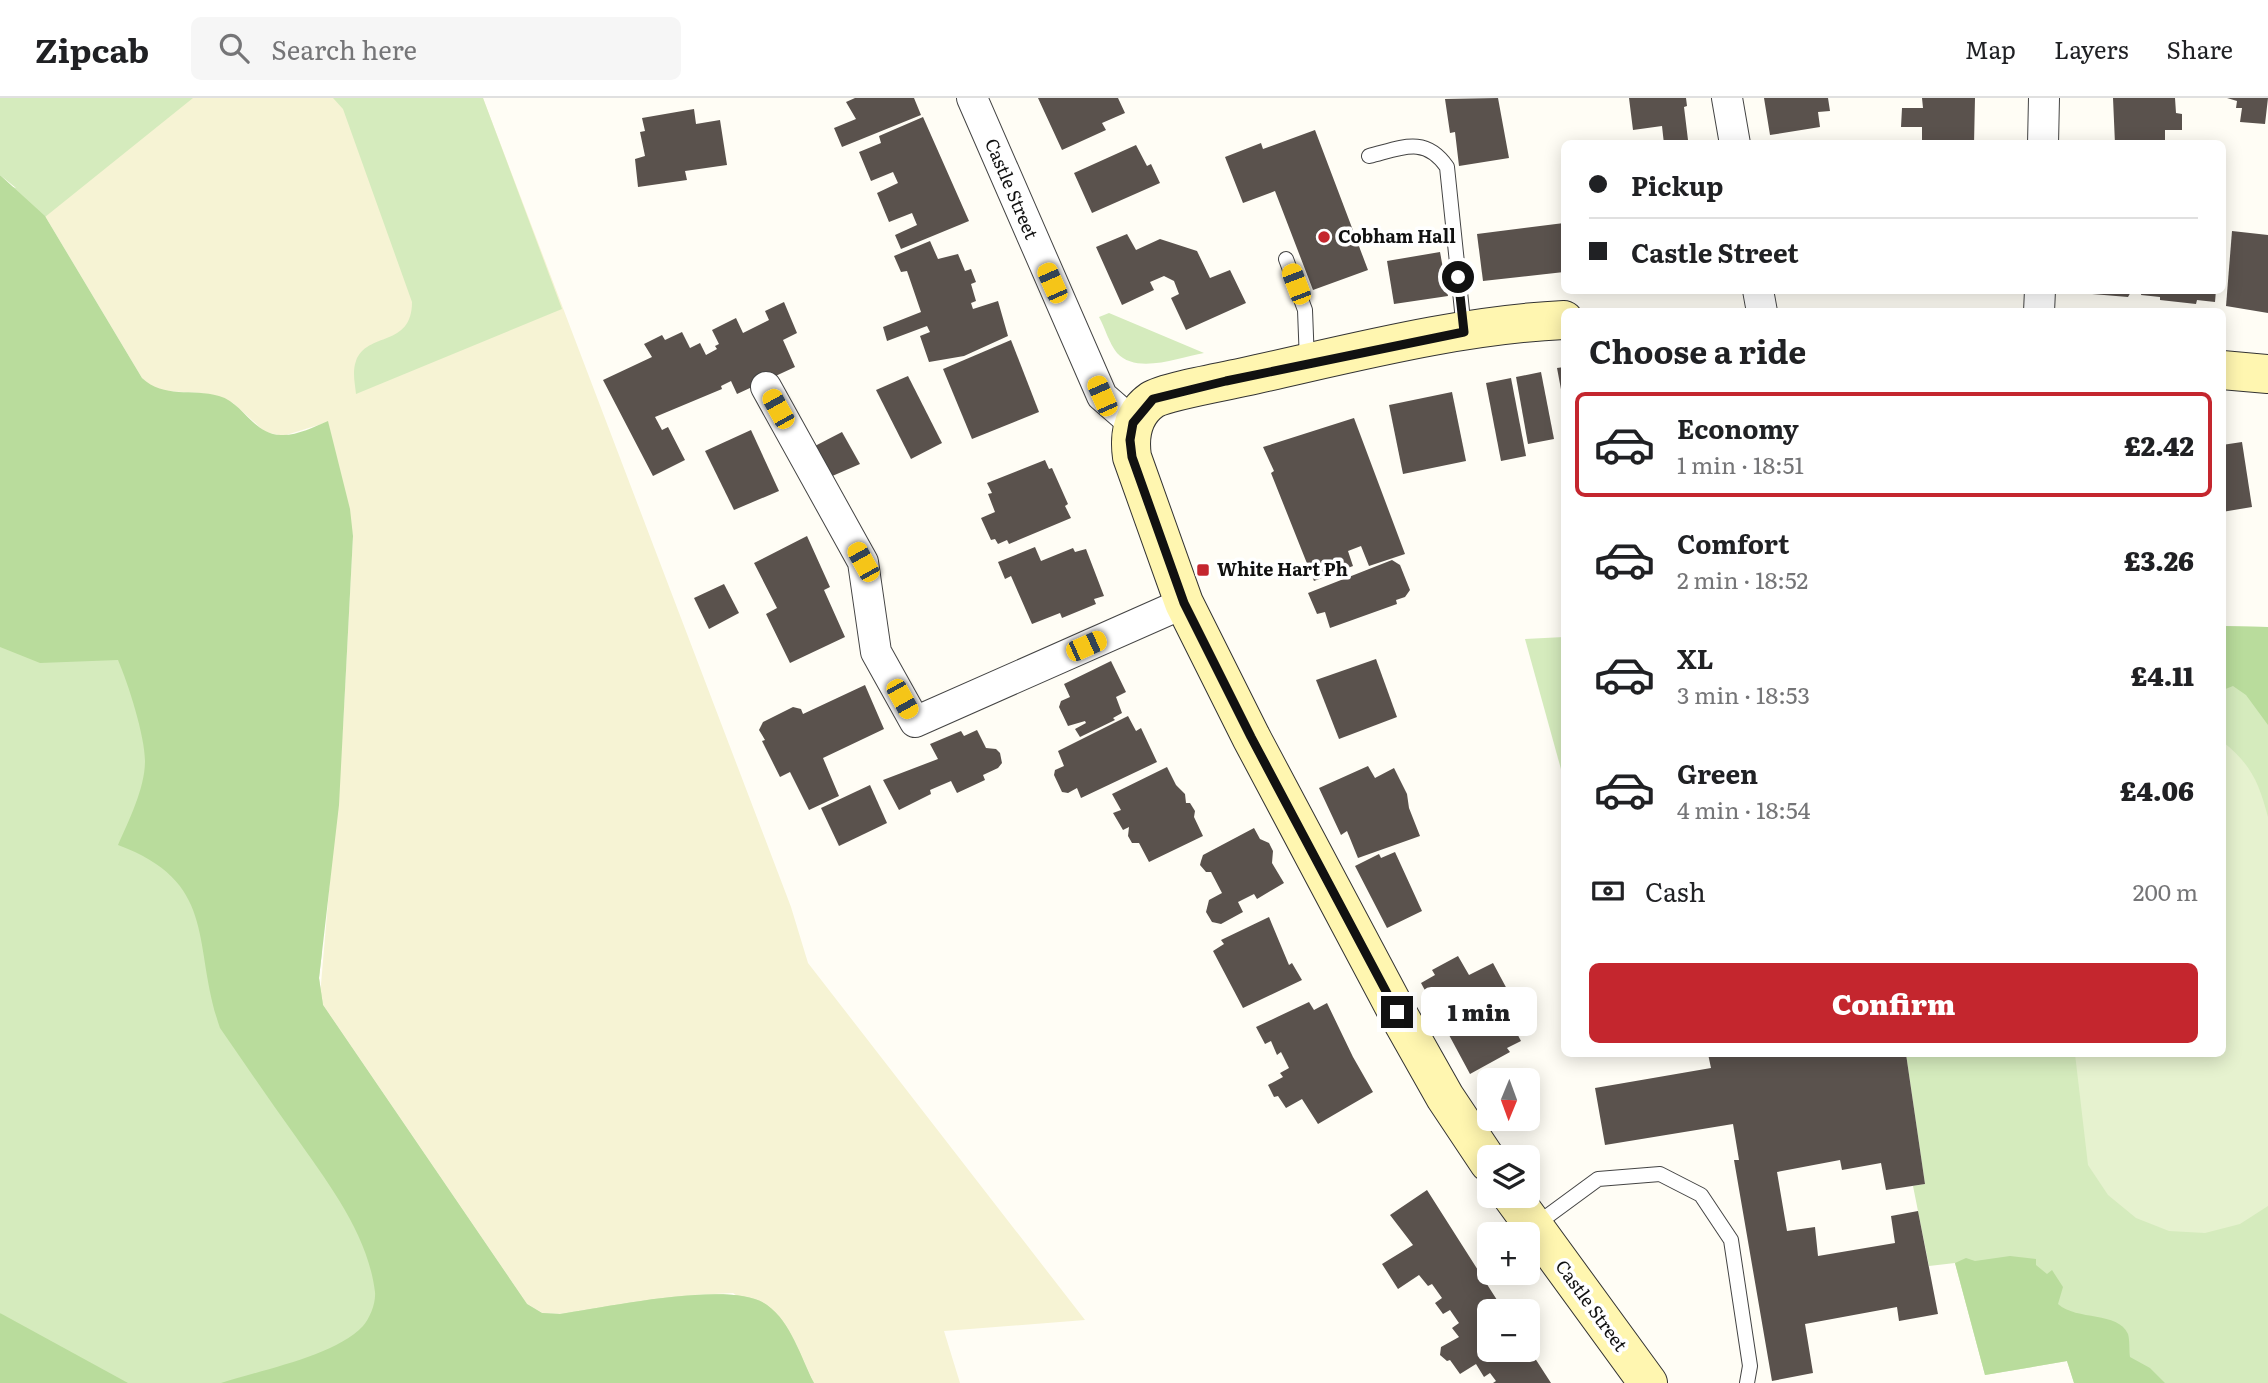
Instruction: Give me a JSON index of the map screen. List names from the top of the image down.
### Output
{
  "streets": {
    "street": ["Castle Street"]
  },
  "places": {
    "other": ["Cobham Hall"],
    "transit": ["White Hart Ph"]
  },
  "north": "bottom",
  "page": {
    "header": "Zipcab",
    "search": "Search here",
    "nav": ["Map", "Layers", "Share"],
    "banner": ["Pickup", "Castle Street"],
    "heading": "Choose a ride",
    "list": [
      {
        "name": "Economy",
        "note": "1 min · 18:51",
        "value": "£2.42"
      },
      {
        "name": "Comfort",
        "note": "2 min · 18:52",
        "value": "£3.26"
      },
      {
        "name": "XL",
        "note": "3 min · 18:53",
        "value": "£4.11"
      },
      {
        "name": "Green",
        "note": "4 min · 18:54",
        "value": "£4.06"
      }
    ],
    "pay": ["Cash", "200 m"],
    "buttons": "Confirm",
    "bubble": "1 min",
    "map_buttons": ["+", "−"]
  }
}
